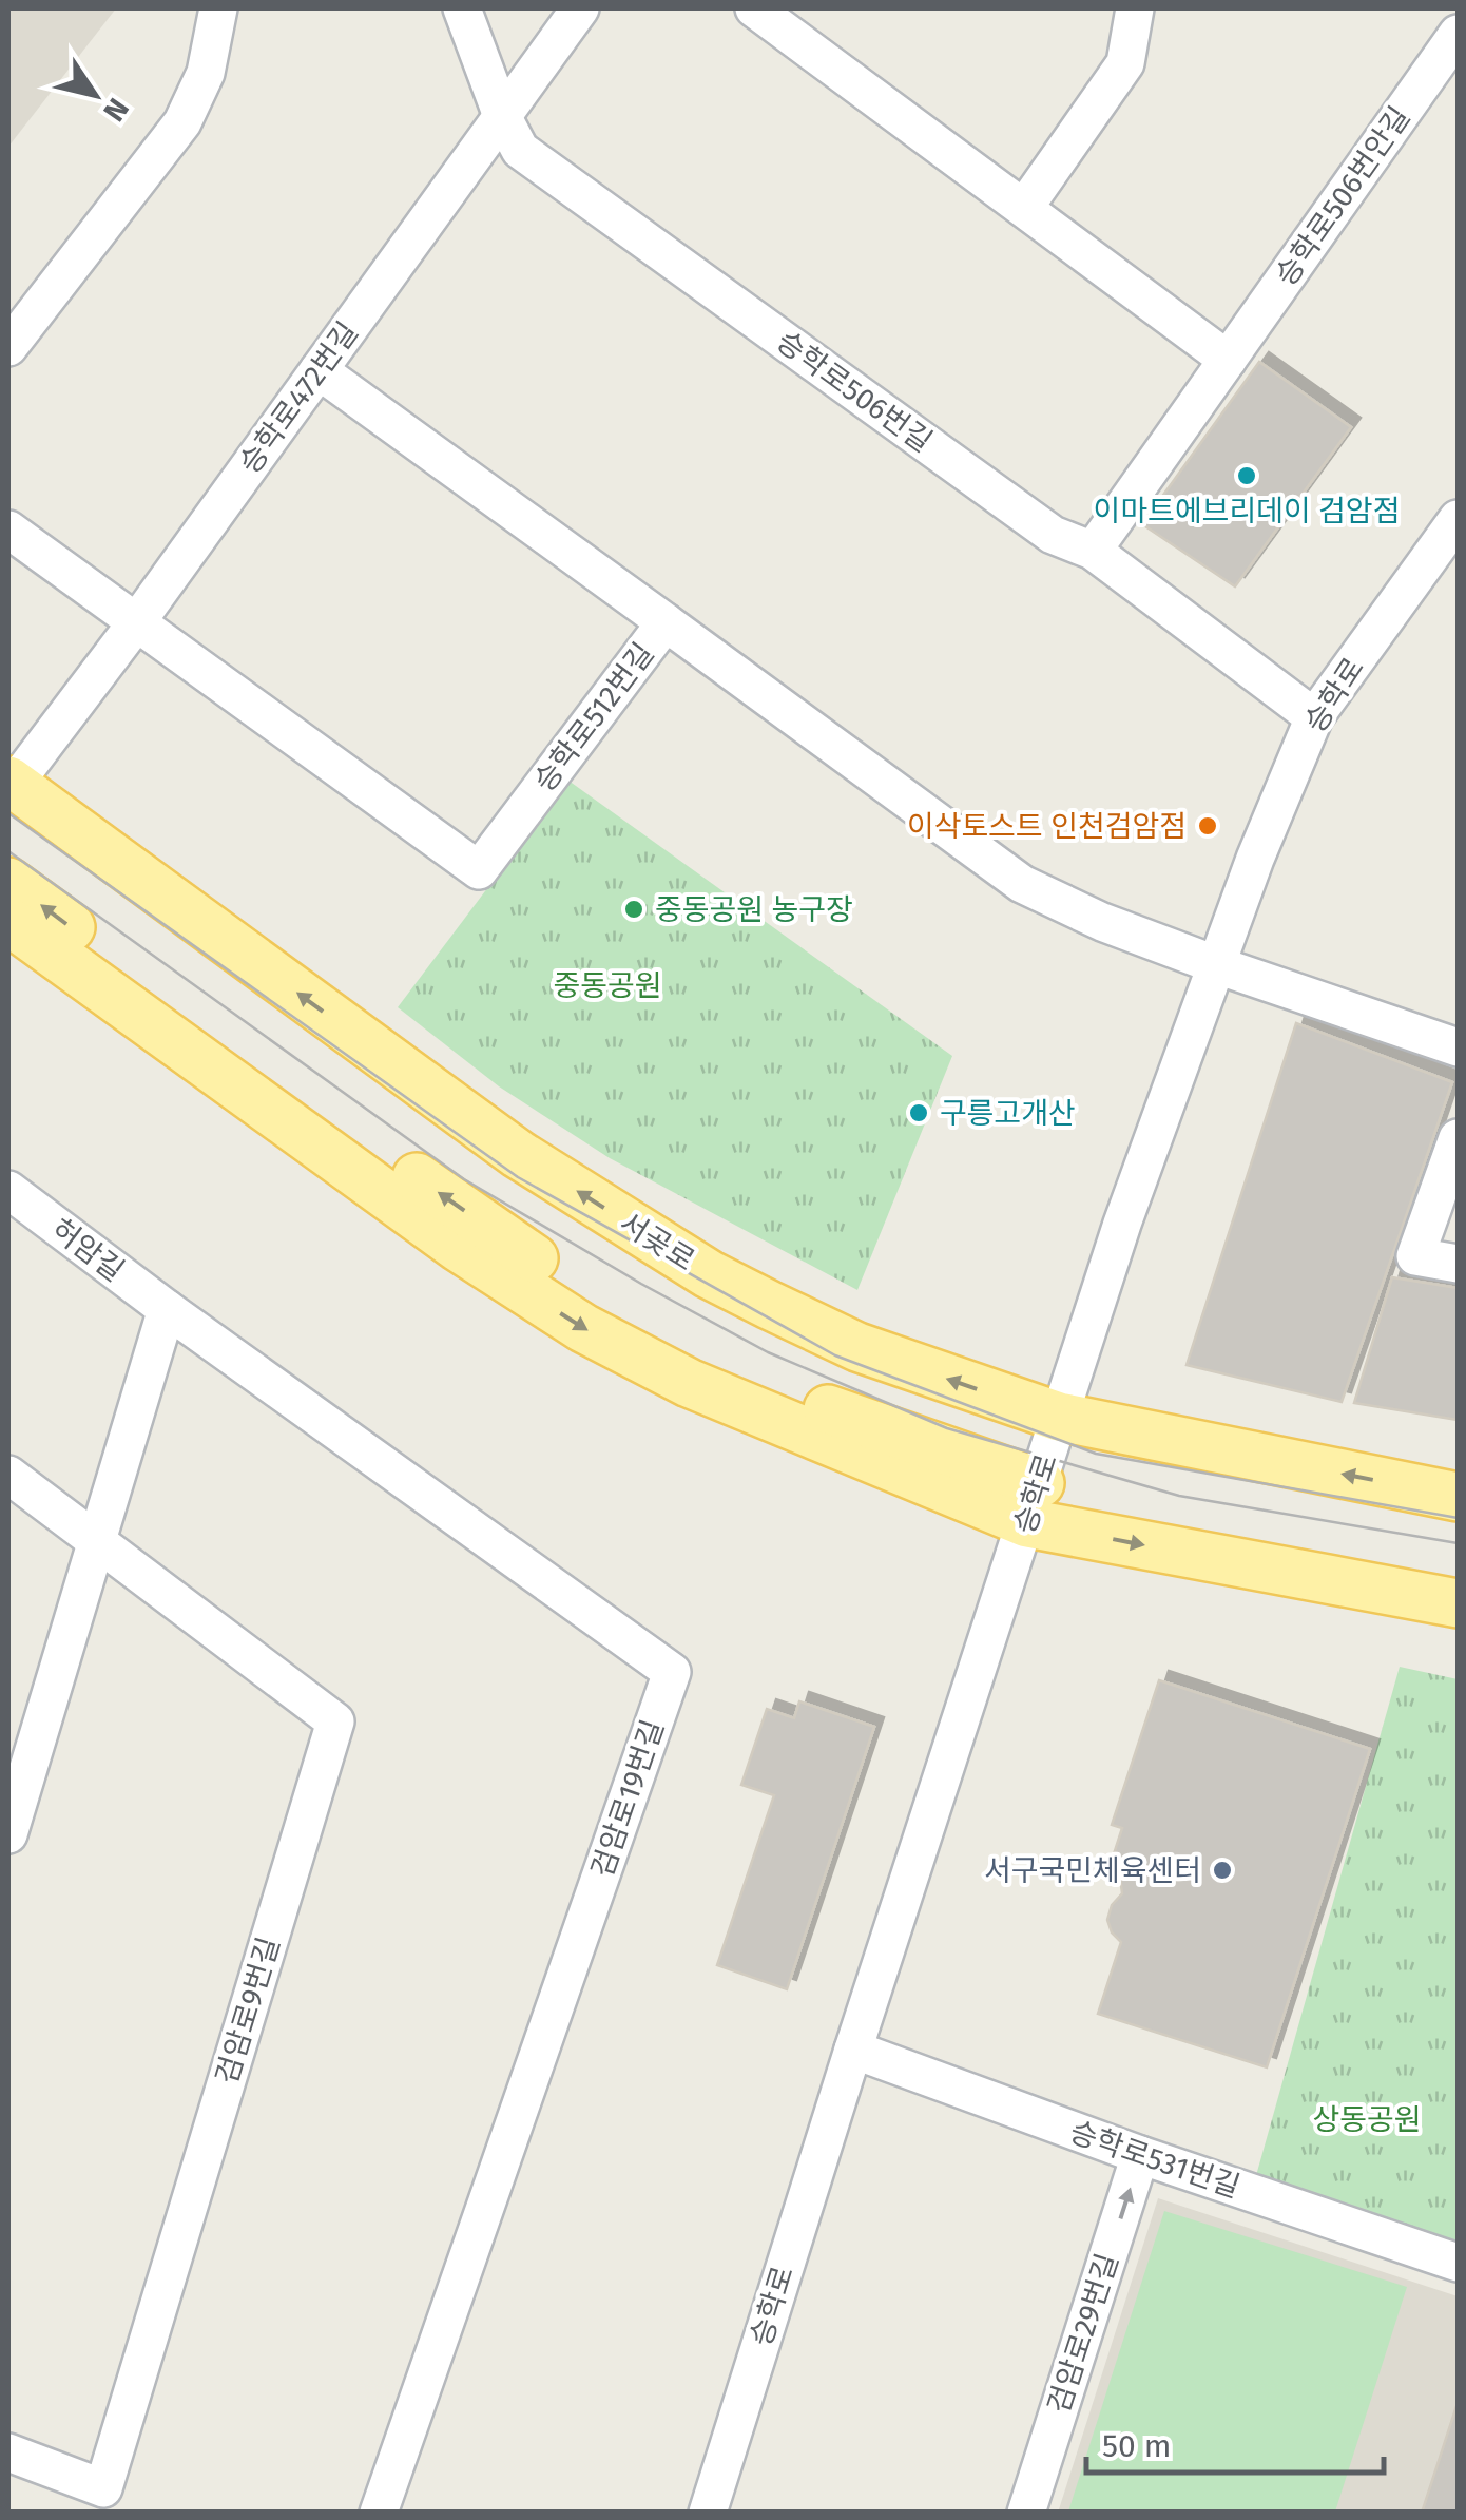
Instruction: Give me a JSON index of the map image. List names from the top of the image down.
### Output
{
  "streets": {
    "main road": ["서곶로"],
    "street": [
      "승학로506번안길",
      "승학로506번길",
      "승학로472번길",
      "승학로",
      "승학로512번길",
      "허암길",
      "검암로19번길",
      "검암로9번길",
      "승학로531번길",
      "검암로29번길"
    ]
  },
  "crossings": [
    ["승학로506번안길", "승학로506번길"],
    ["승학로506번길", "승학로472번길"],
    ["승학로506번길", "승학로"],
    ["승학로472번길", "승학로512번길"],
    ["승학로472번길", "서곶로"],
    ["승학로", "승학로512번길"],
    ["승학로", "서곶로"],
    ["승학로", "승학로531번길"],
    ["허암길", "검암로19번길"],
    ["승학로531번길", "검암로29번길"]
  ],
  "one_way": ["검암로29번길"],
  "parks": ["중동공원", "상동공원"],
  "places": [
    "이마트에브리데이 검암점",
    "이삭토스트 인천검암점",
    "중동공원 농구장",
    "구릉고개산",
    "서구국민체육센터"
  ],
  "scale_bar": "50 m",
  "north": "bottom right"
}
